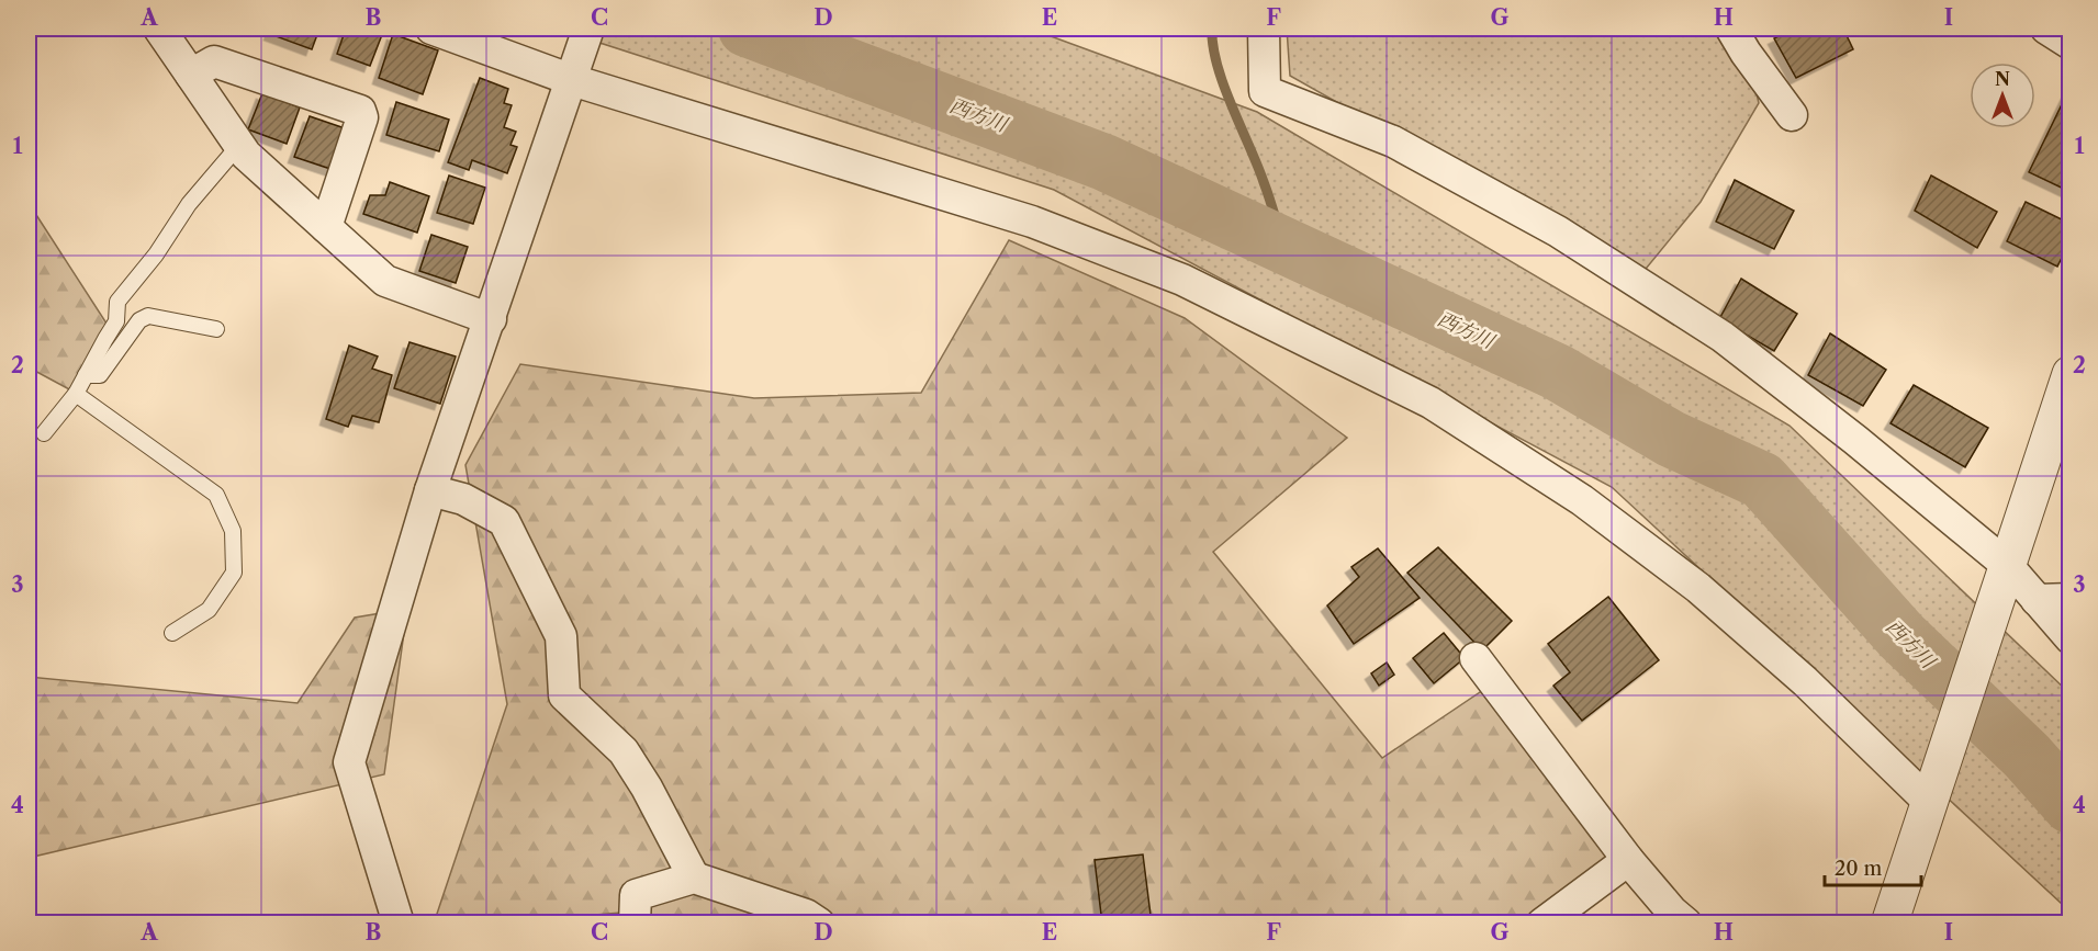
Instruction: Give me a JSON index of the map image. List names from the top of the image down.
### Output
{
  "water": ["西方川"],
  "scale_bar": "20 m",
  "north": "top",
  "grid": {
    "columns": [
      "A",
      "B",
      "C",
      "D",
      "E",
      "F",
      "G",
      "H",
      "I"
    ],
    "rows": [
      "1",
      "2",
      "3",
      "4"
    ]
  }
}
